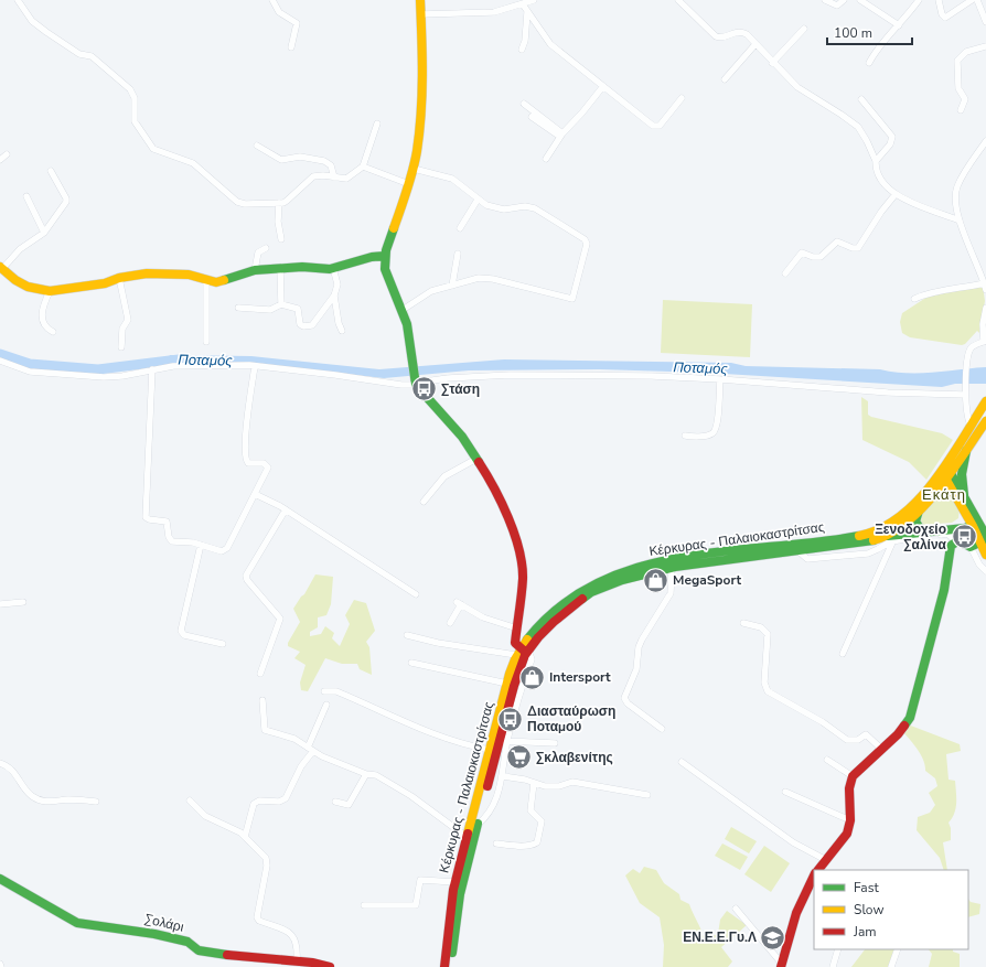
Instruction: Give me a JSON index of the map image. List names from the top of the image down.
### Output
{
  "streets": {
    "main road": ["Κέρκυρας - Παλαιοκαστρίτσας", "Σολάρι"]
  },
  "districts": ["Εκάτη"],
  "water": ["Ποταμός"],
  "places": {
    "bus stop": ["Στάση", "Ξενοδοχείο Σαλίνα", "Διασταύρωση Ποταμού"],
    "shop": ["MegaSport", "Intersport"],
    "supermarket": ["Σκλαβενίτης"],
    "school or university": ["ΕΝ.Ε.Ε.Γυ.Λ"]
  },
  "legend": ["Fast", "Slow", "Jam"],
  "scale_bar": "100 m"
}
